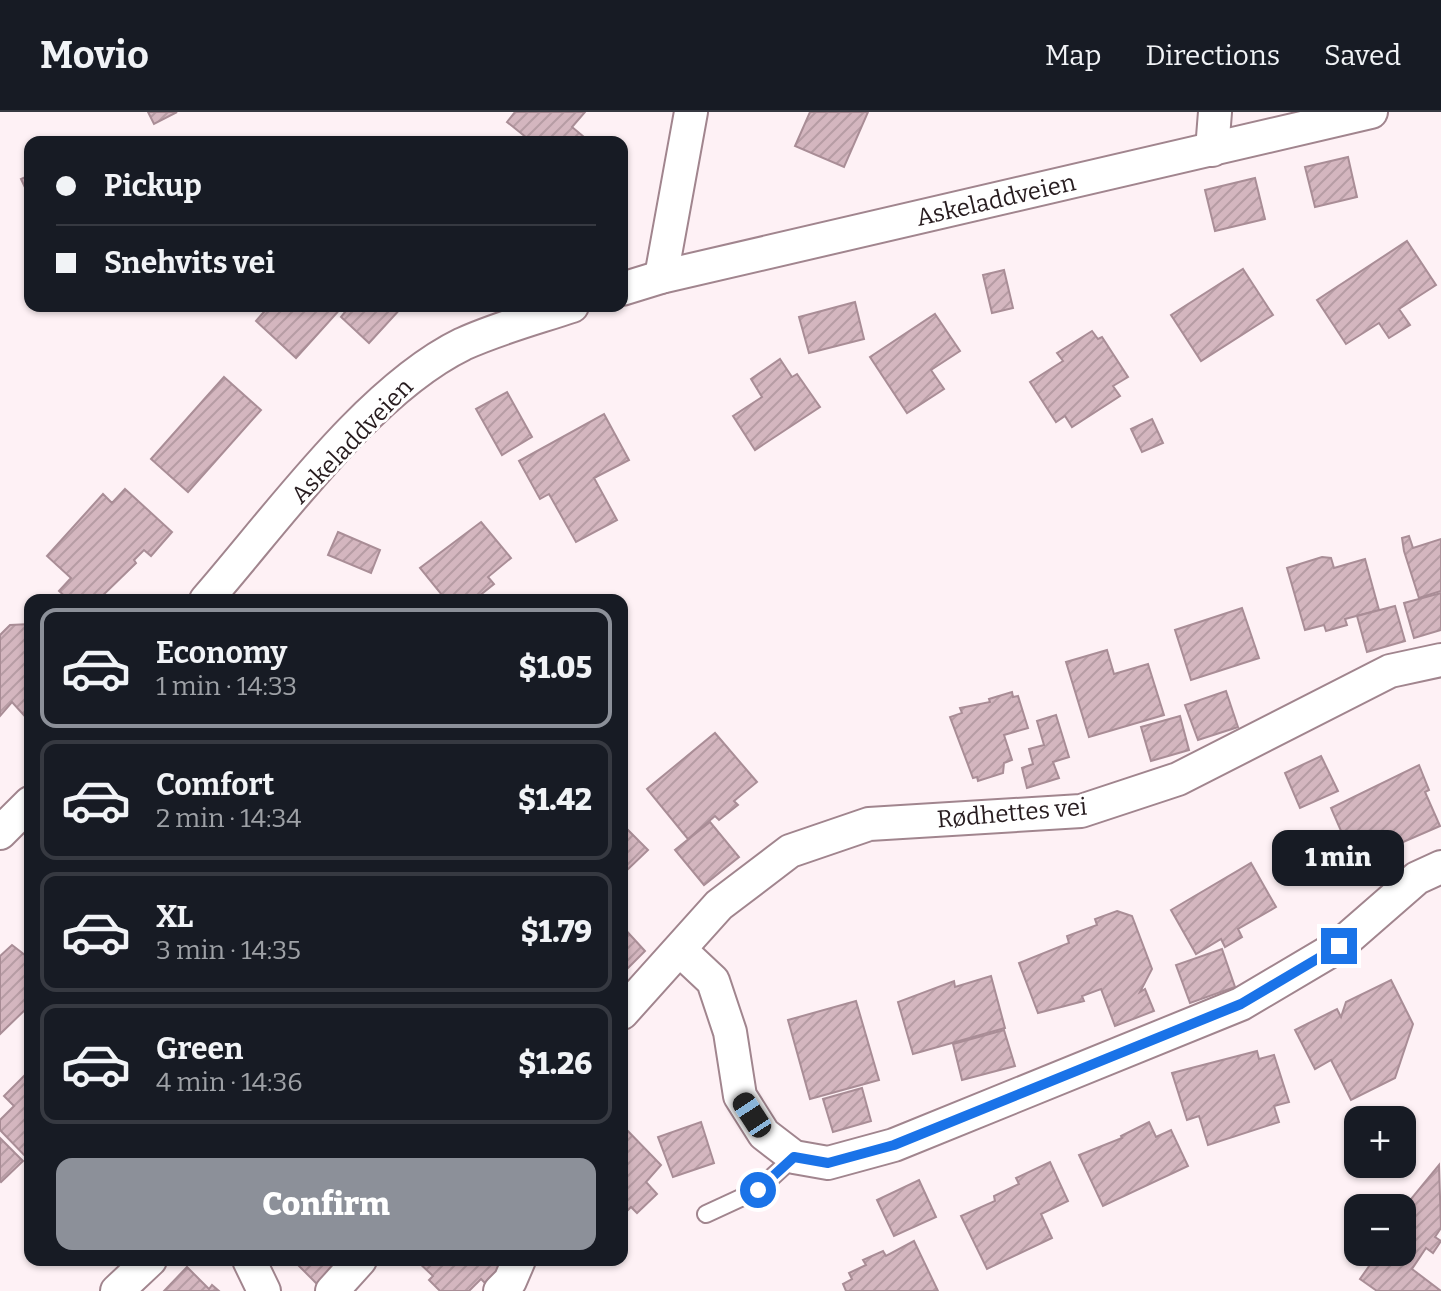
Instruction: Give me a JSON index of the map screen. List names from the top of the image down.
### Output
{
  "streets": {
    "street": ["Askeladdveien", "Rødhettes vei"]
  },
  "page": {
    "header": "Movio",
    "nav": ["Map", "Directions", "Saved"],
    "banner": ["Pickup", "Snehvits vei"],
    "list": [
      {
        "name": "Economy",
        "note": "1 min · 14:33",
        "value": "$1.05"
      },
      {
        "name": "Comfort",
        "note": "2 min · 14:34",
        "value": "$1.42"
      },
      {
        "name": "XL",
        "note": "3 min · 14:35",
        "value": "$1.79"
      },
      {
        "name": "Green",
        "note": "4 min · 14:36",
        "value": "$1.26"
      }
    ],
    "bubble": "1 min",
    "map_buttons": ["+", "−"],
    "buttons": "Confirm"
  }
}
